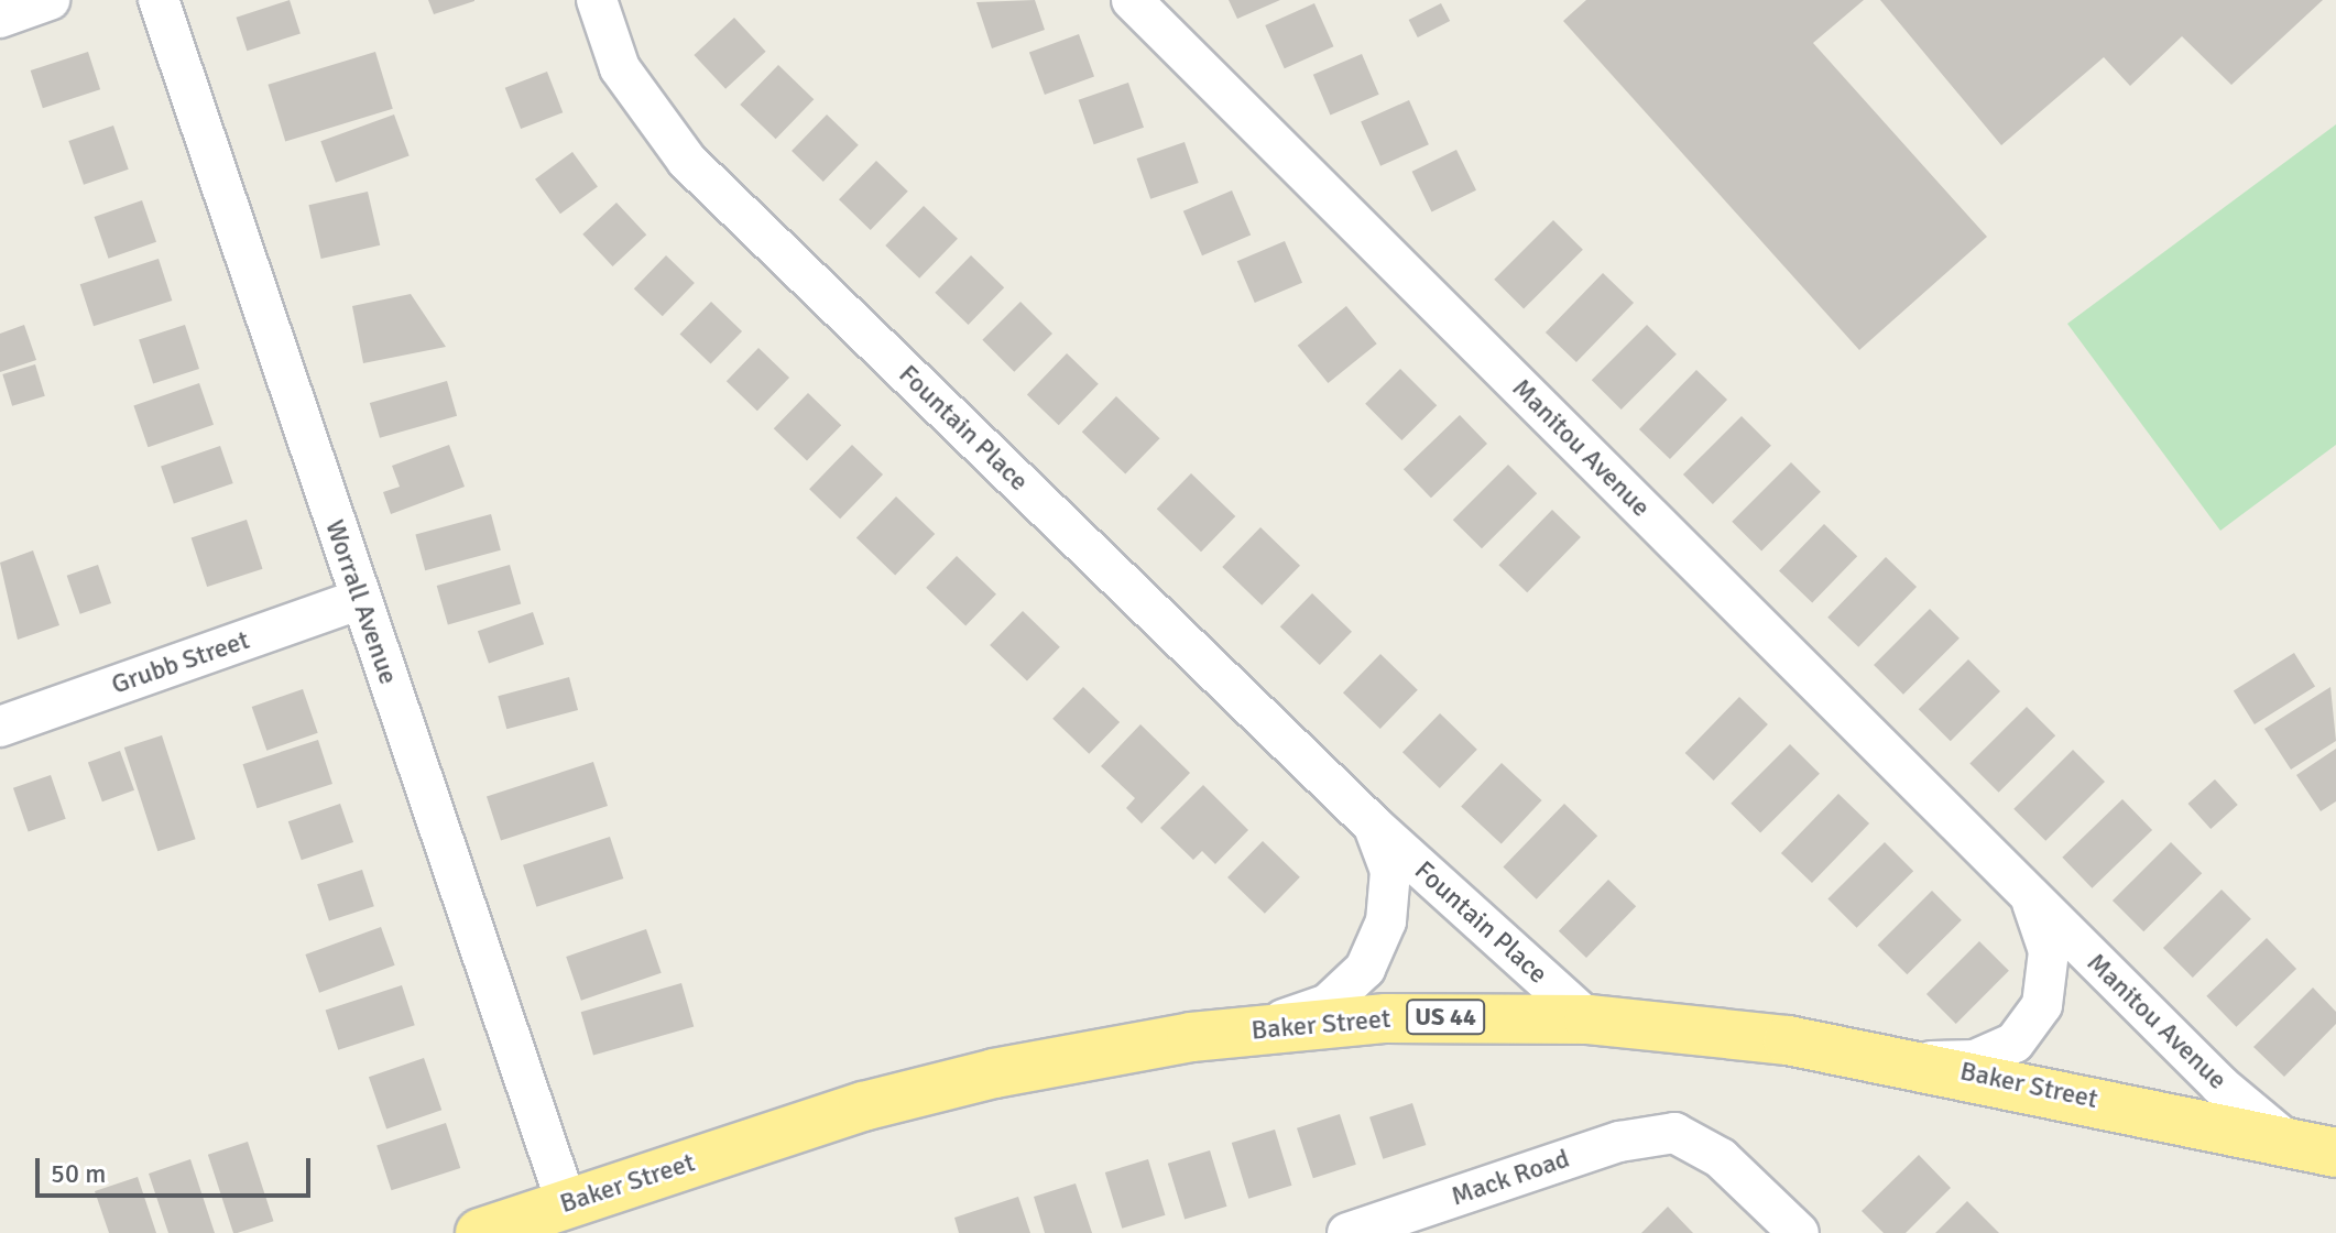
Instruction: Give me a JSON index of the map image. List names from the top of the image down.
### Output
{
  "streets": {
    "highway": ["US 44", "Baker Street"],
    "street": [
      "Fountain Place",
      "Manitou Avenue",
      "Worrall Avenue",
      "Grubb Street",
      "Mack Road"
    ]
  },
  "crossings": [
    ["Fountain Place", "Baker Street"],
    ["Manitou Avenue", "Baker Street"],
    ["Worrall Avenue", "Grubb Street"],
    ["Worrall Avenue", "Baker Street"]
  ],
  "scale_bar": "50 m"
}
